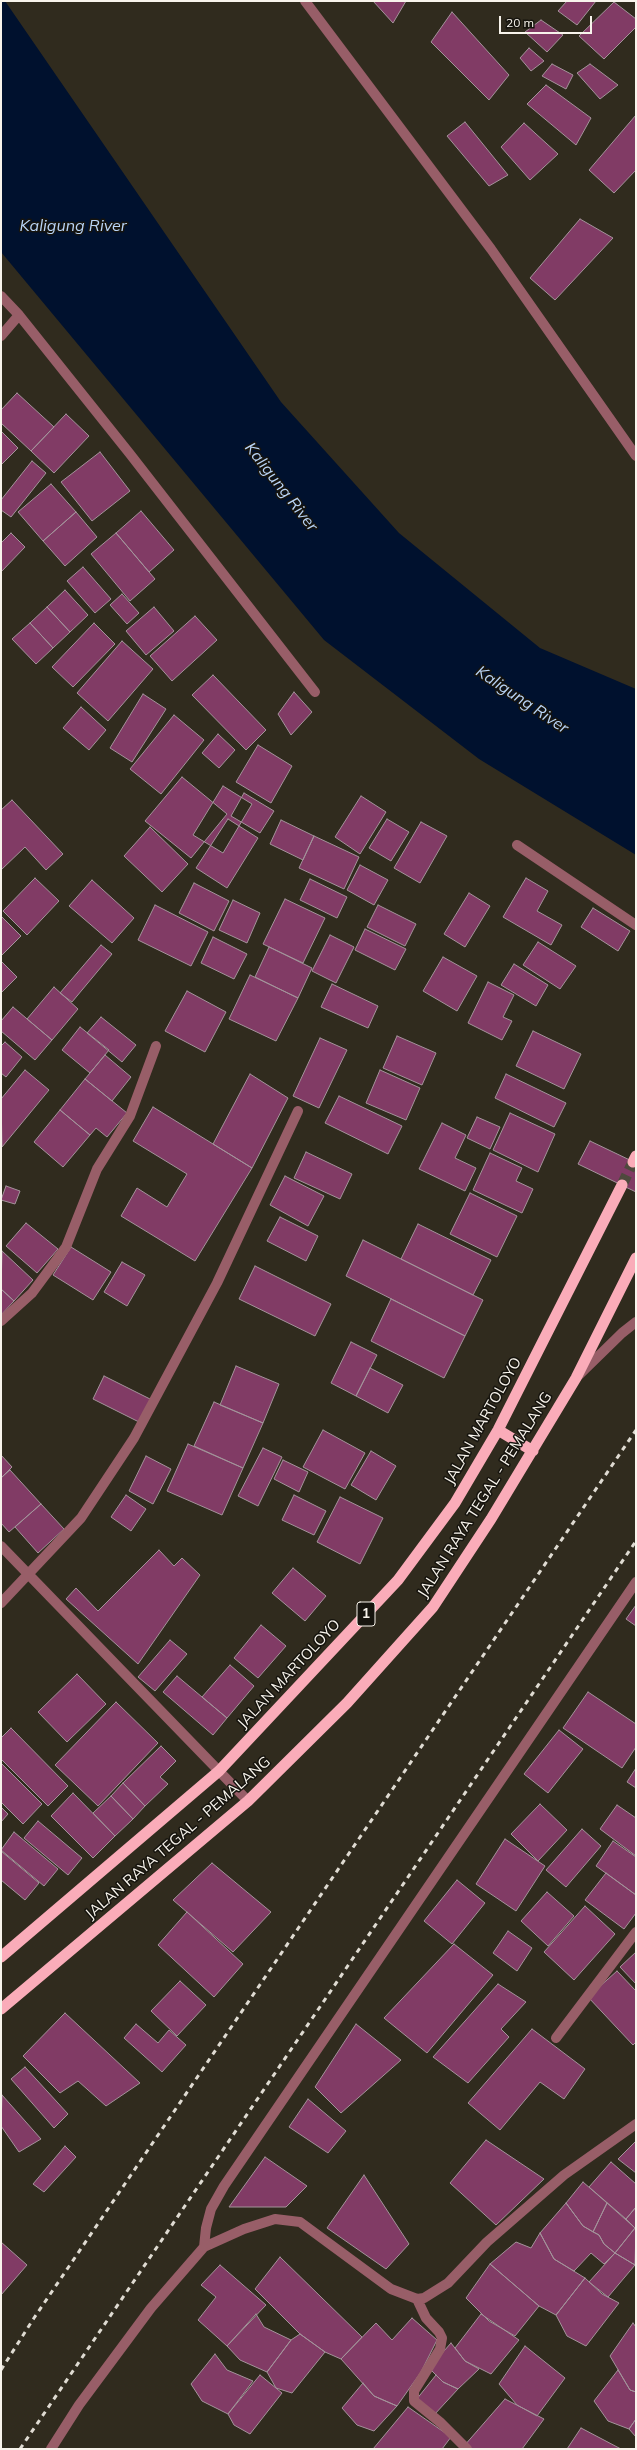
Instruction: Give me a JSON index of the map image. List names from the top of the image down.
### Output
{
  "streets": {
    "highway": ["JALAN MARTOLOYO", "JALAN RAYA TEGAL - PEMALANG", "1"]
  },
  "water": ["Kaligung River"],
  "scale_bar": "20 m"
}
